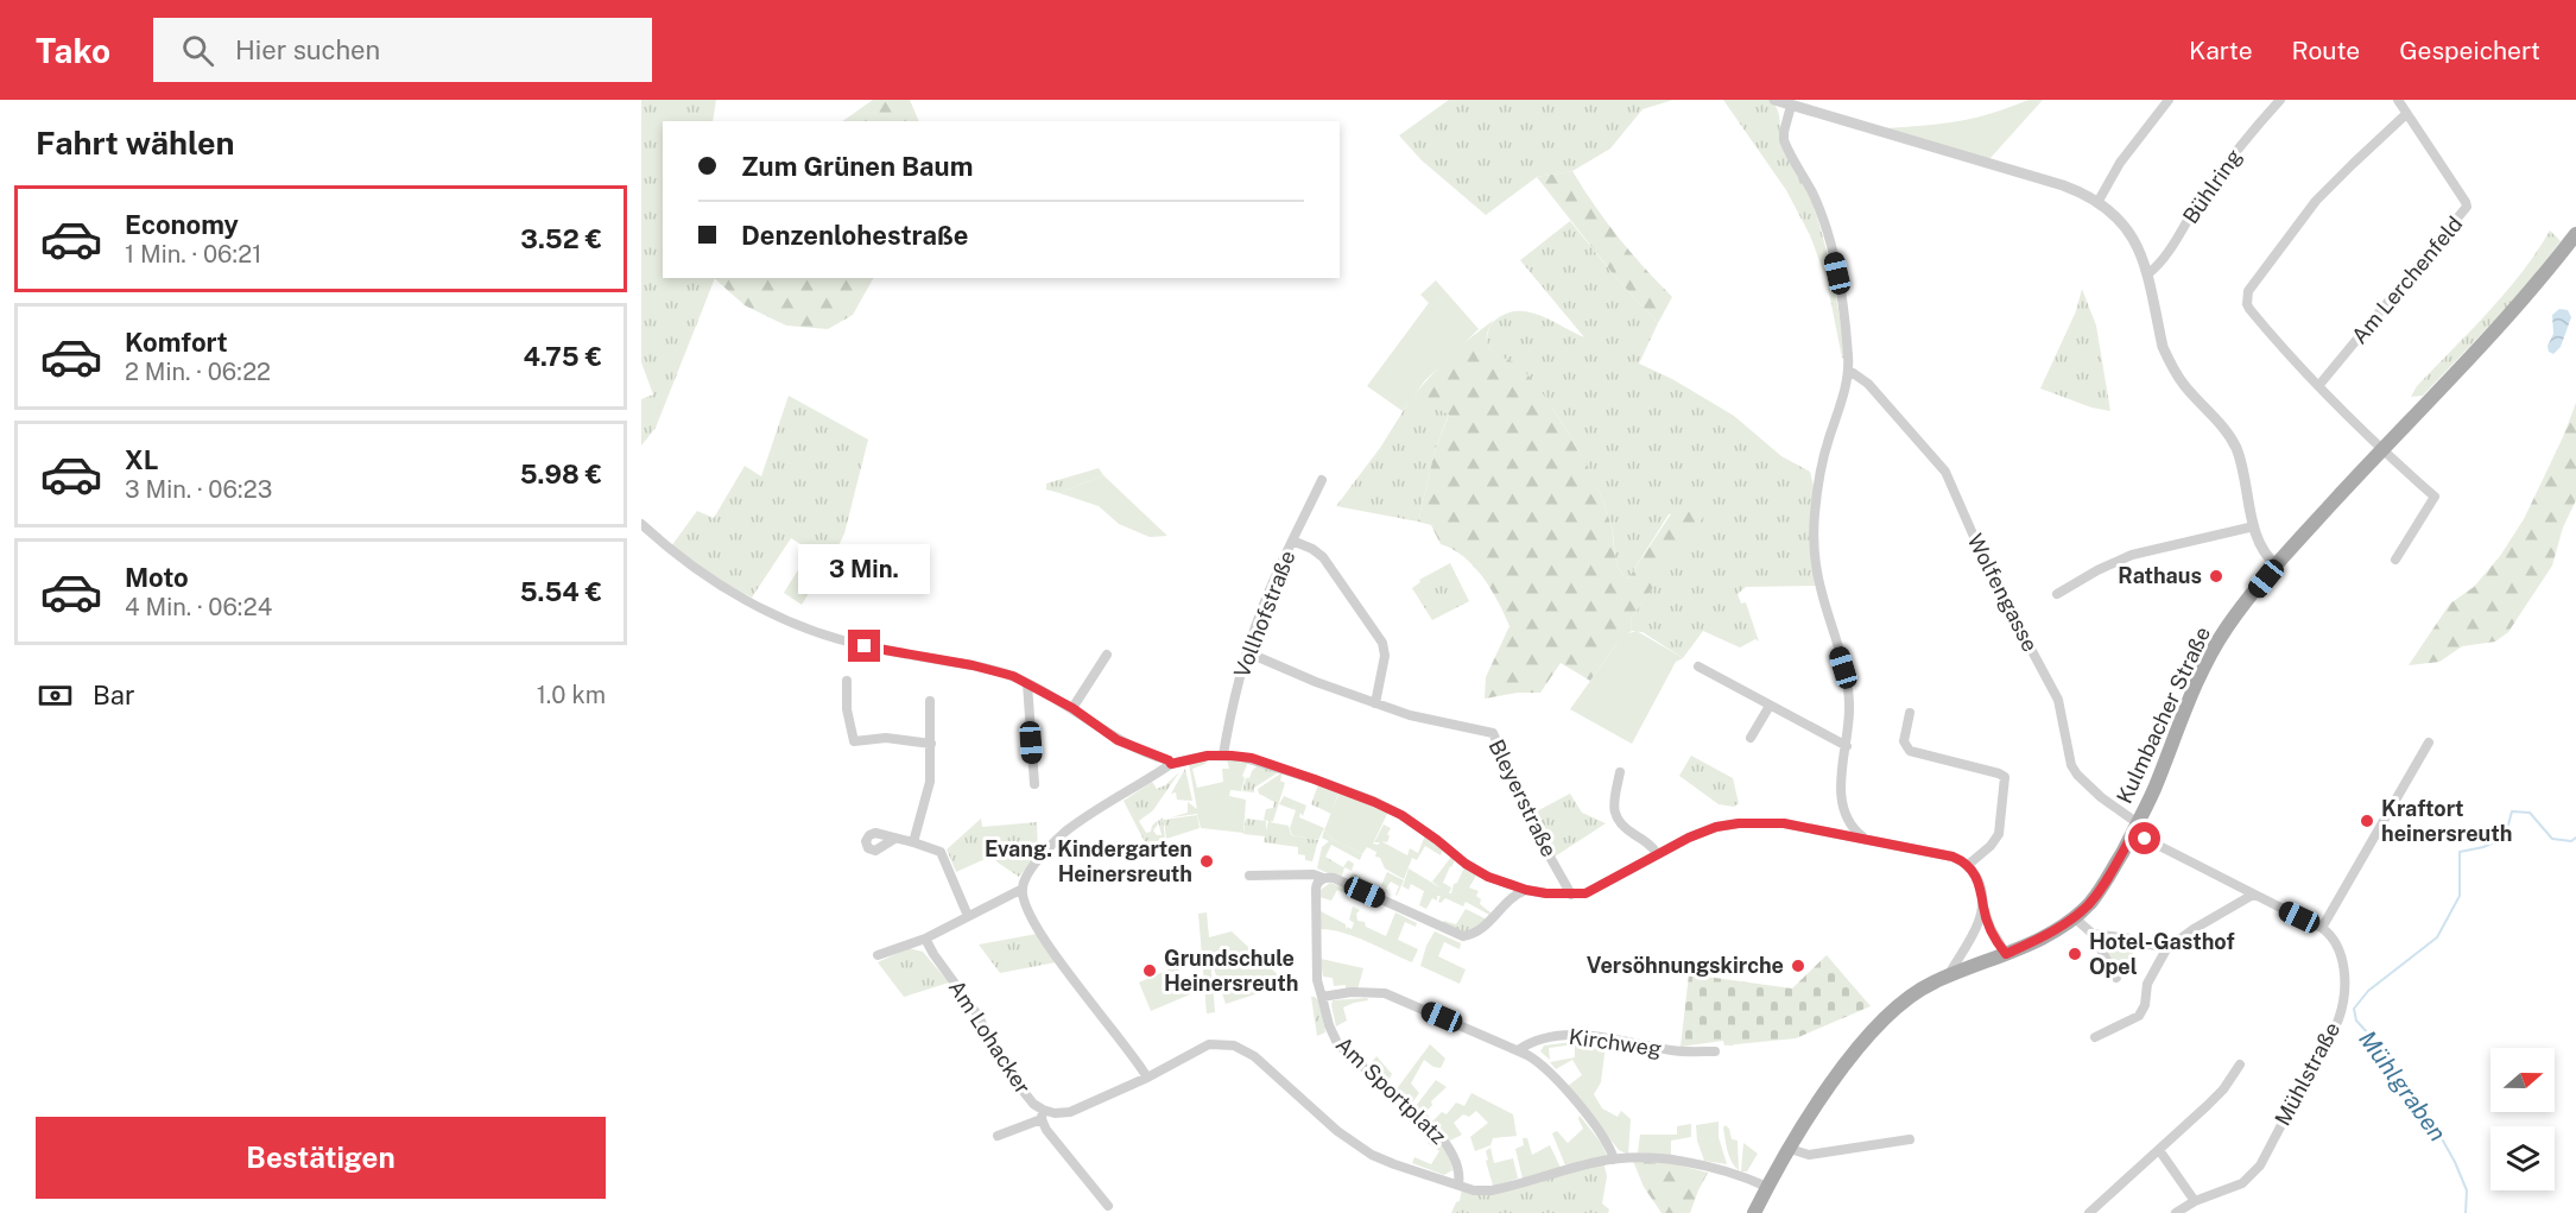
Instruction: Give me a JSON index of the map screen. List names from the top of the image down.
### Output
{
  "streets": {
    "main road": ["Kulmbacher Straße"],
    "street": [
      "Bühlring",
      "Am Lerchenfeld",
      "Wolfengasse",
      "Vollhofstraße",
      "Bleyerstraße",
      "Am Lohacker",
      "Kirchweg",
      "Mühlstraße",
      "Am Sportplatz"
    ]
  },
  "crossings": [
    ["Wolfengasse", "Kulmbacher Straße"],
    ["Vollhofstraße", "Bleyerstraße"],
    ["Kulmbacher Straße", "Am Lohacker"],
    ["Am Lohacker", "Am Sportplatz"]
  ],
  "water": ["Mühlgraben"],
  "places": [
    "Rathaus",
    "Kraftort heinersreuth",
    "Evang. Kindergarten Heinersreuth",
    "Hotel-Gasthof Opel",
    "Versöhnungskirche",
    "Grundschule Heinersreuth"
  ],
  "north": "right",
  "page": {
    "header": "Tako",
    "search": "Hier suchen",
    "nav": ["Karte", "Route", "Gespeichert"],
    "heading": "Fahrt wählen",
    "banner": ["Zum Grünen Baum", "Denzenlohestraße"],
    "list": [
      {
        "name": "Economy",
        "note": "1 Min. · 06:21",
        "value": "3.52 €"
      },
      {
        "name": "Komfort",
        "note": "2 Min. · 06:22",
        "value": "4.75 €"
      },
      {
        "name": "XL",
        "note": "3 Min. · 06:23",
        "value": "5.98 €"
      },
      {
        "name": "Moto",
        "note": "4 Min. · 06:24",
        "value": "5.54 €"
      }
    ],
    "bubble": "3 Min.",
    "pay": ["Bar", "1.0 km"],
    "buttons": "Bestätigen"
  }
}
